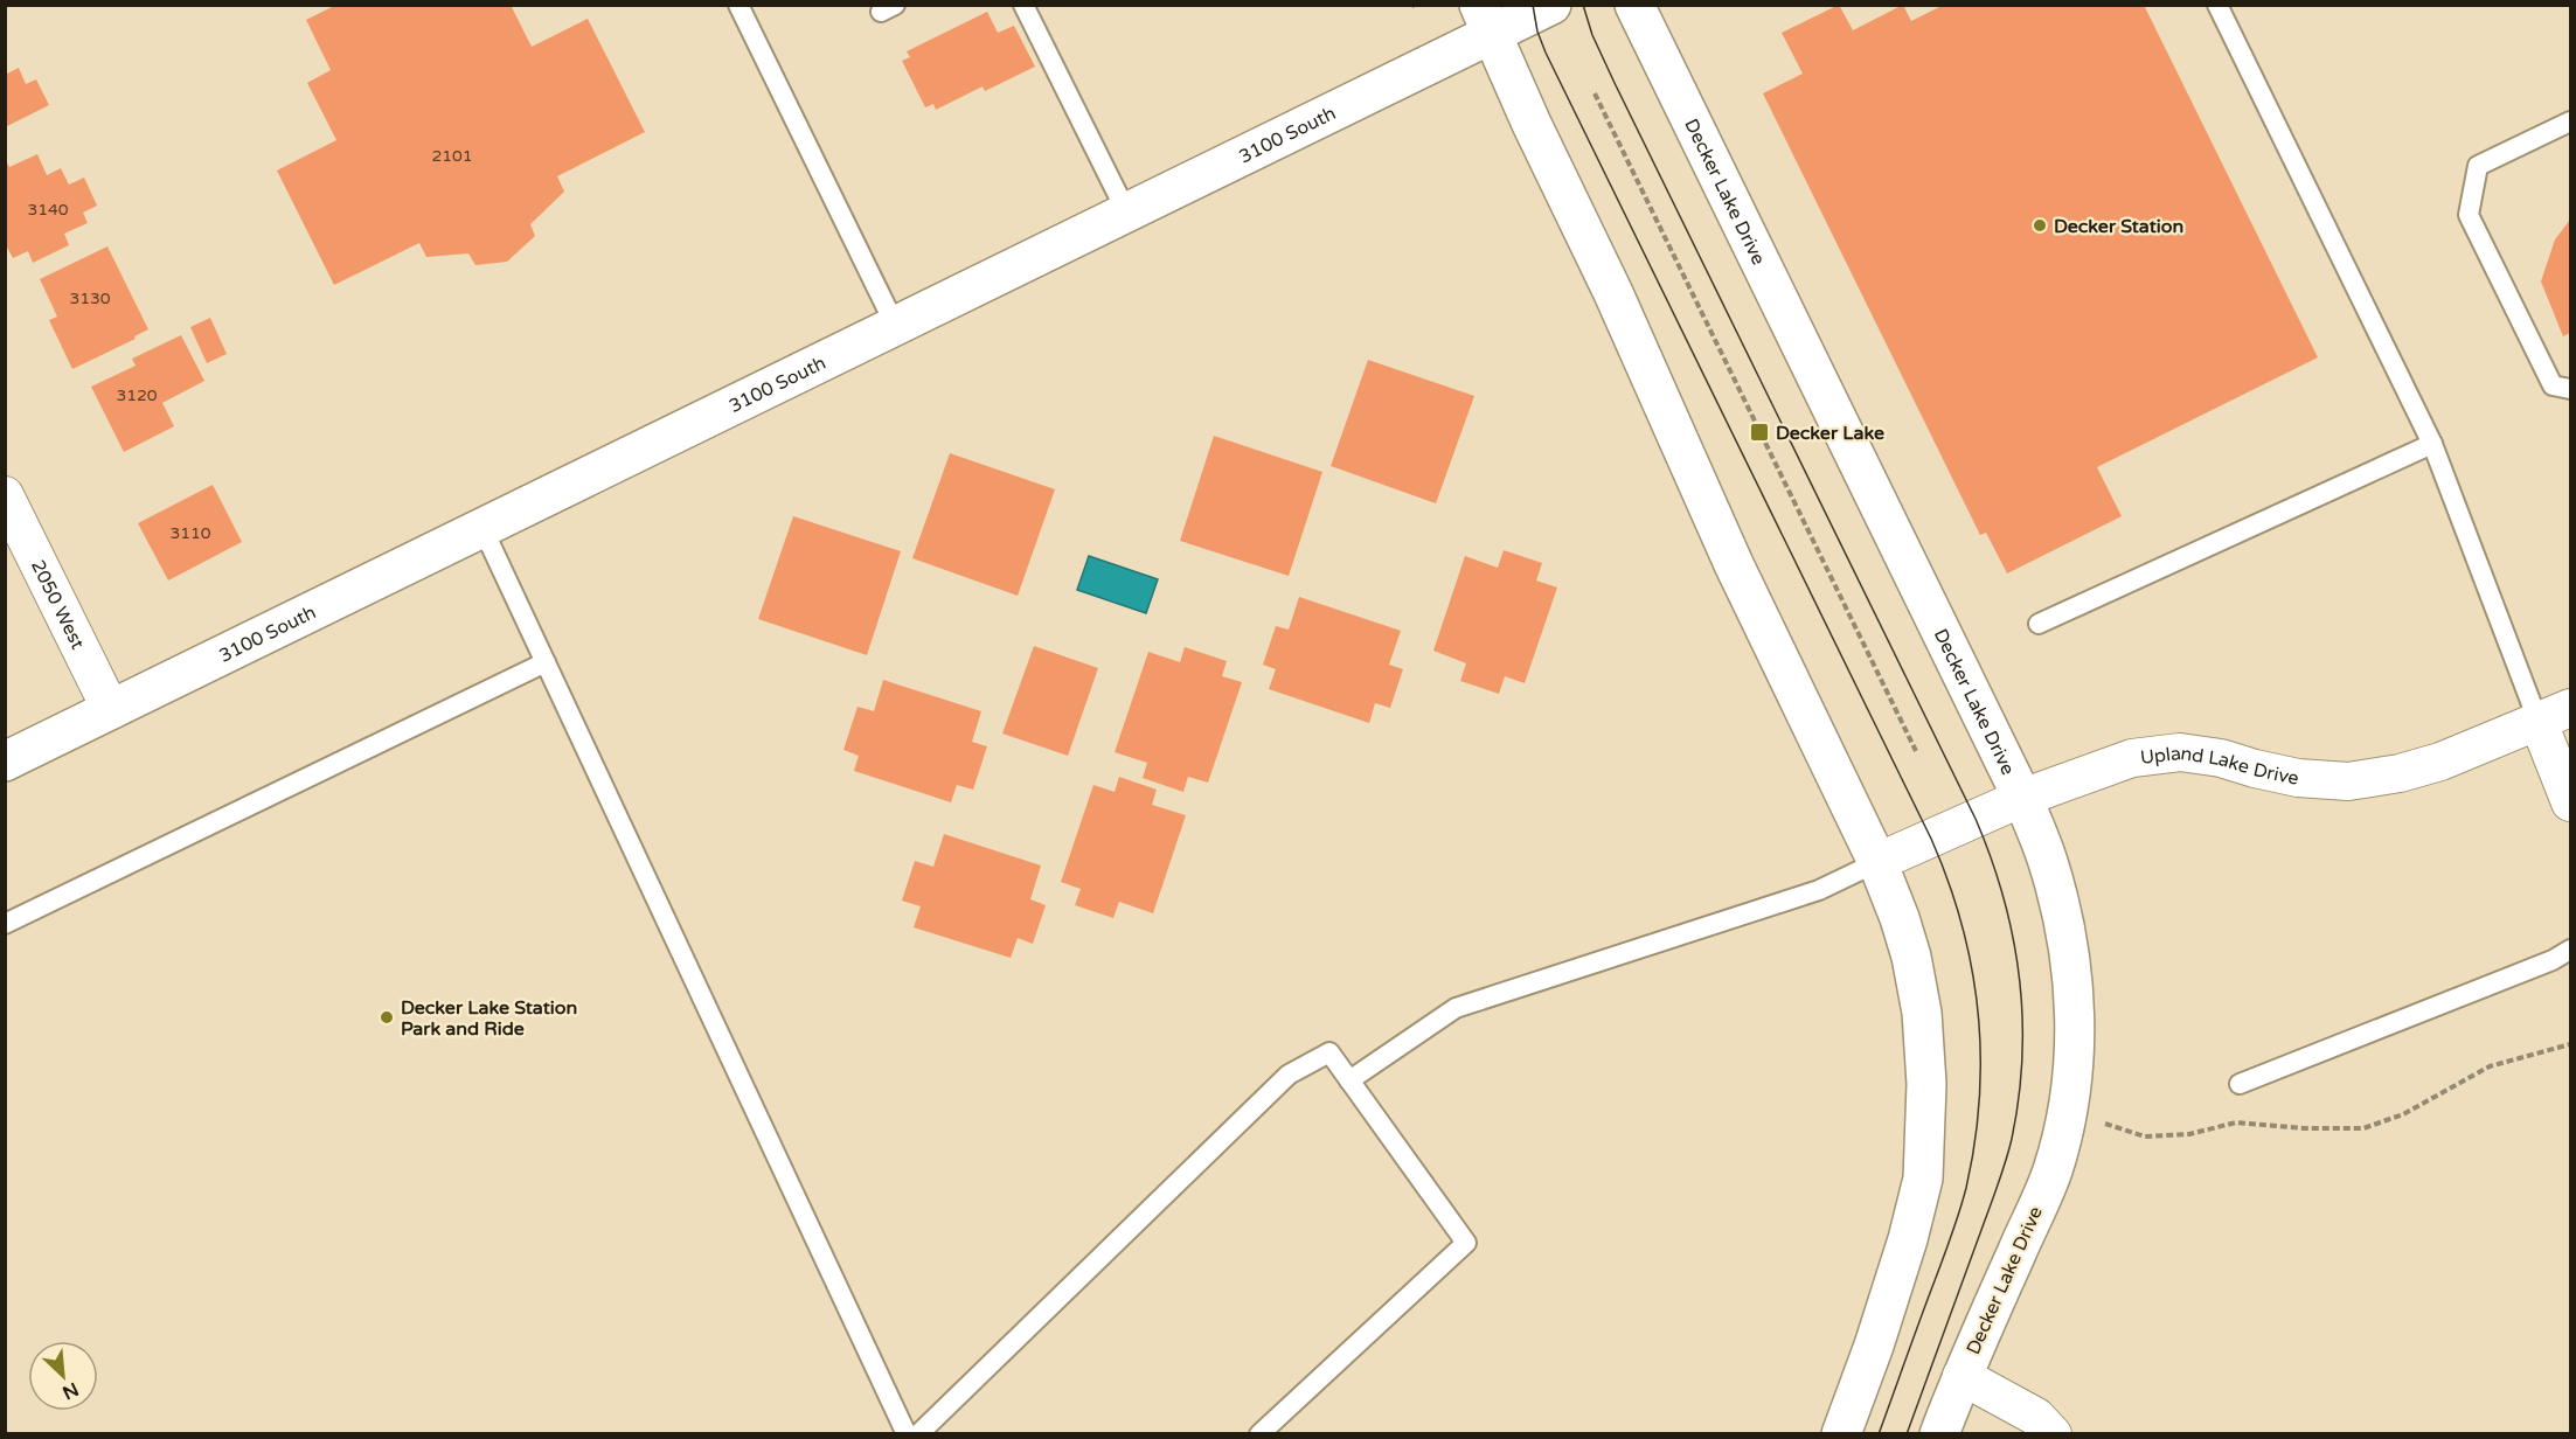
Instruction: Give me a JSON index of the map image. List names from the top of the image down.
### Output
{
  "streets": {
    "street": [
      "3100 South",
      "Decker Lake Drive",
      "2050 West",
      "Upland Lake Drive"
    ]
  },
  "crossings": [
    ["3100 South", "2050 West"],
    ["Decker Lake Drive", "Upland Lake Drive"]
  ],
  "places": {
    "other": ["Decker Station", "Decker Lake Station Park and Ride"],
    "transit": ["Decker Lake"]
  },
  "house_numbers": [
    "2101",
    "3140",
    "3130",
    "3120",
    "3110"
  ],
  "north": "bottom right"
}
